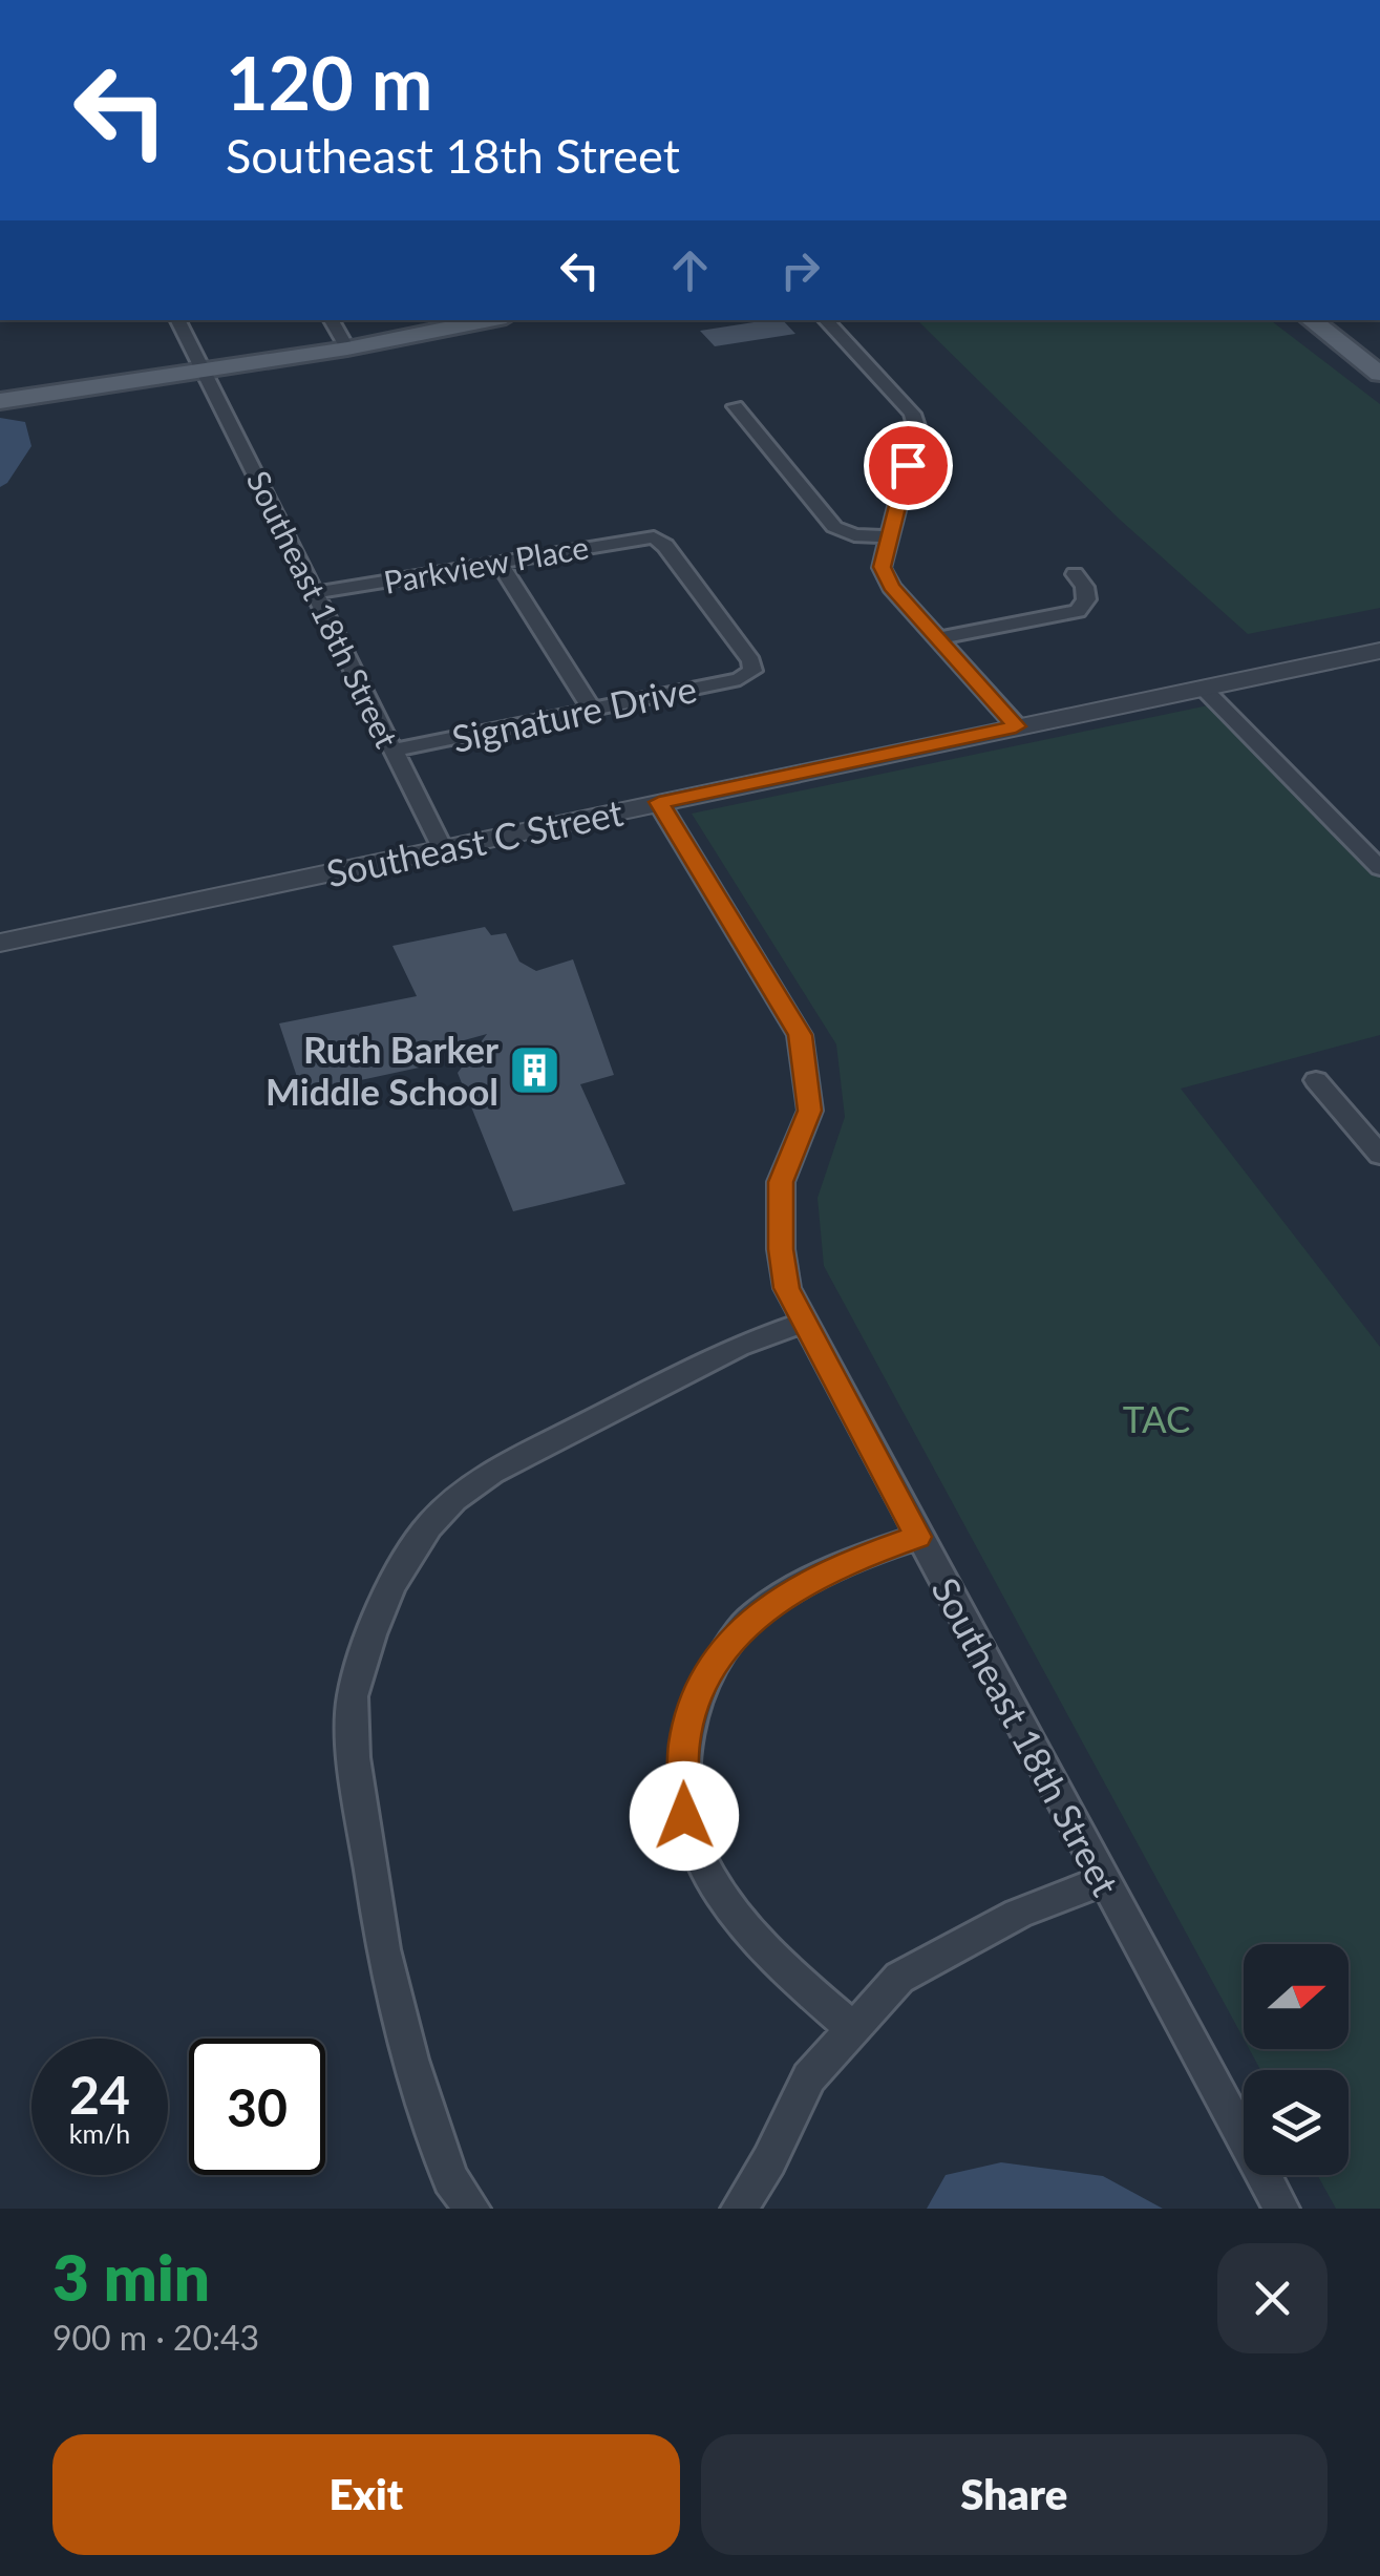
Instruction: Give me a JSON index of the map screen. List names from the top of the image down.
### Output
{
  "streets": {
    "street": [
      "Parkview Place",
      "Southeast 18th Street",
      "Signature Drive",
      "Southeast C Street"
    ]
  },
  "crossings": [
    ["Parkview Place", "Southeast 18th Street"],
    ["Parkview Place", "Signature Drive"],
    ["Southeast 18th Street", "Signature Drive"],
    ["Southeast 18th Street", "Southeast C Street"]
  ],
  "parks": ["TAC"],
  "places": {
    "building": ["Ruth Barker Middle School"]
  },
  "north": "right",
  "page": {
    "turn": ["120 m", "Southeast 18th Street"],
    "speed": "24 km/h",
    "limit": "30",
    "heading": ["3 min", "900 m · 20:43"],
    "buttons": ["Exit", "Share"]
  }
}
